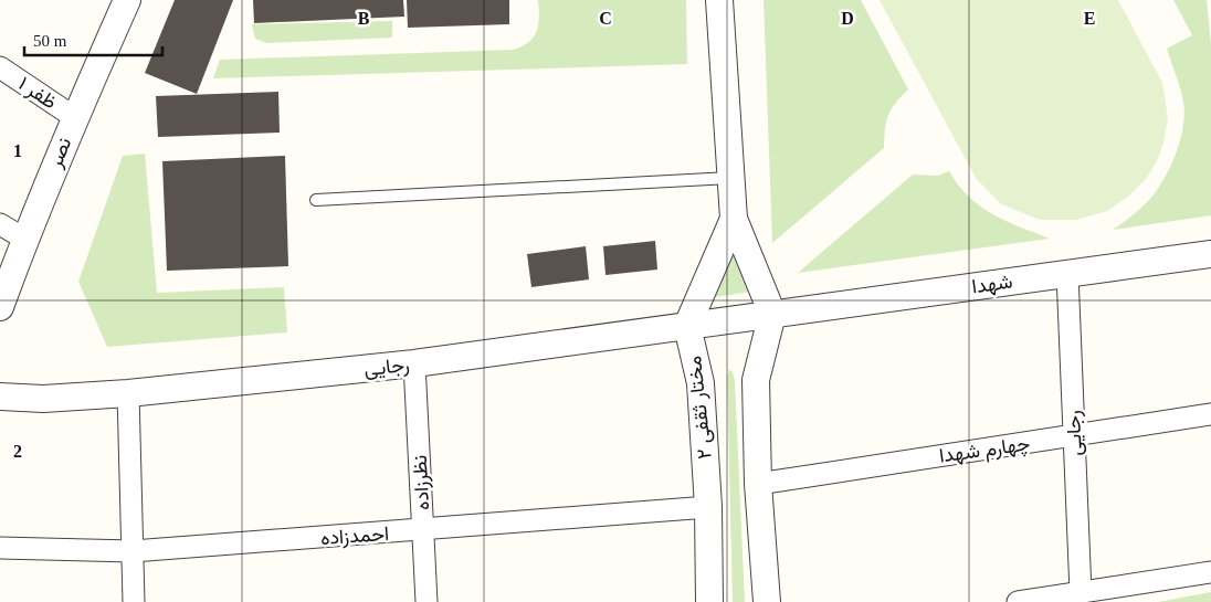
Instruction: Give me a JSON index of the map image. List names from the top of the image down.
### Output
{
  "streets": {
    "street": [
      "ظفر ۱",
      "نصر",
      "شهدا",
      "رجایی",
      "مختار ثقفی ۲",
      "چهارم شهدا",
      "نظرزاده",
      "احمدزاده"
    ]
  },
  "crossings": [
    ["ظفر ۱", "نصر"],
    ["شهدا", "رجایی"],
    ["رجایی", "مختار ثقفی ۲"],
    ["رجایی", "چهارم شهدا"],
    ["رجایی", "نظرزاده"],
    ["مختار ثقفی ۲", "احمدزاده"],
    ["نظرزاده", "احمدزاده"]
  ],
  "scale_bar": "50 m",
  "grid": {
    "columns": [
      "B",
      "C",
      "D",
      "E"
    ],
    "rows": ["1", "2"]
  }
}
